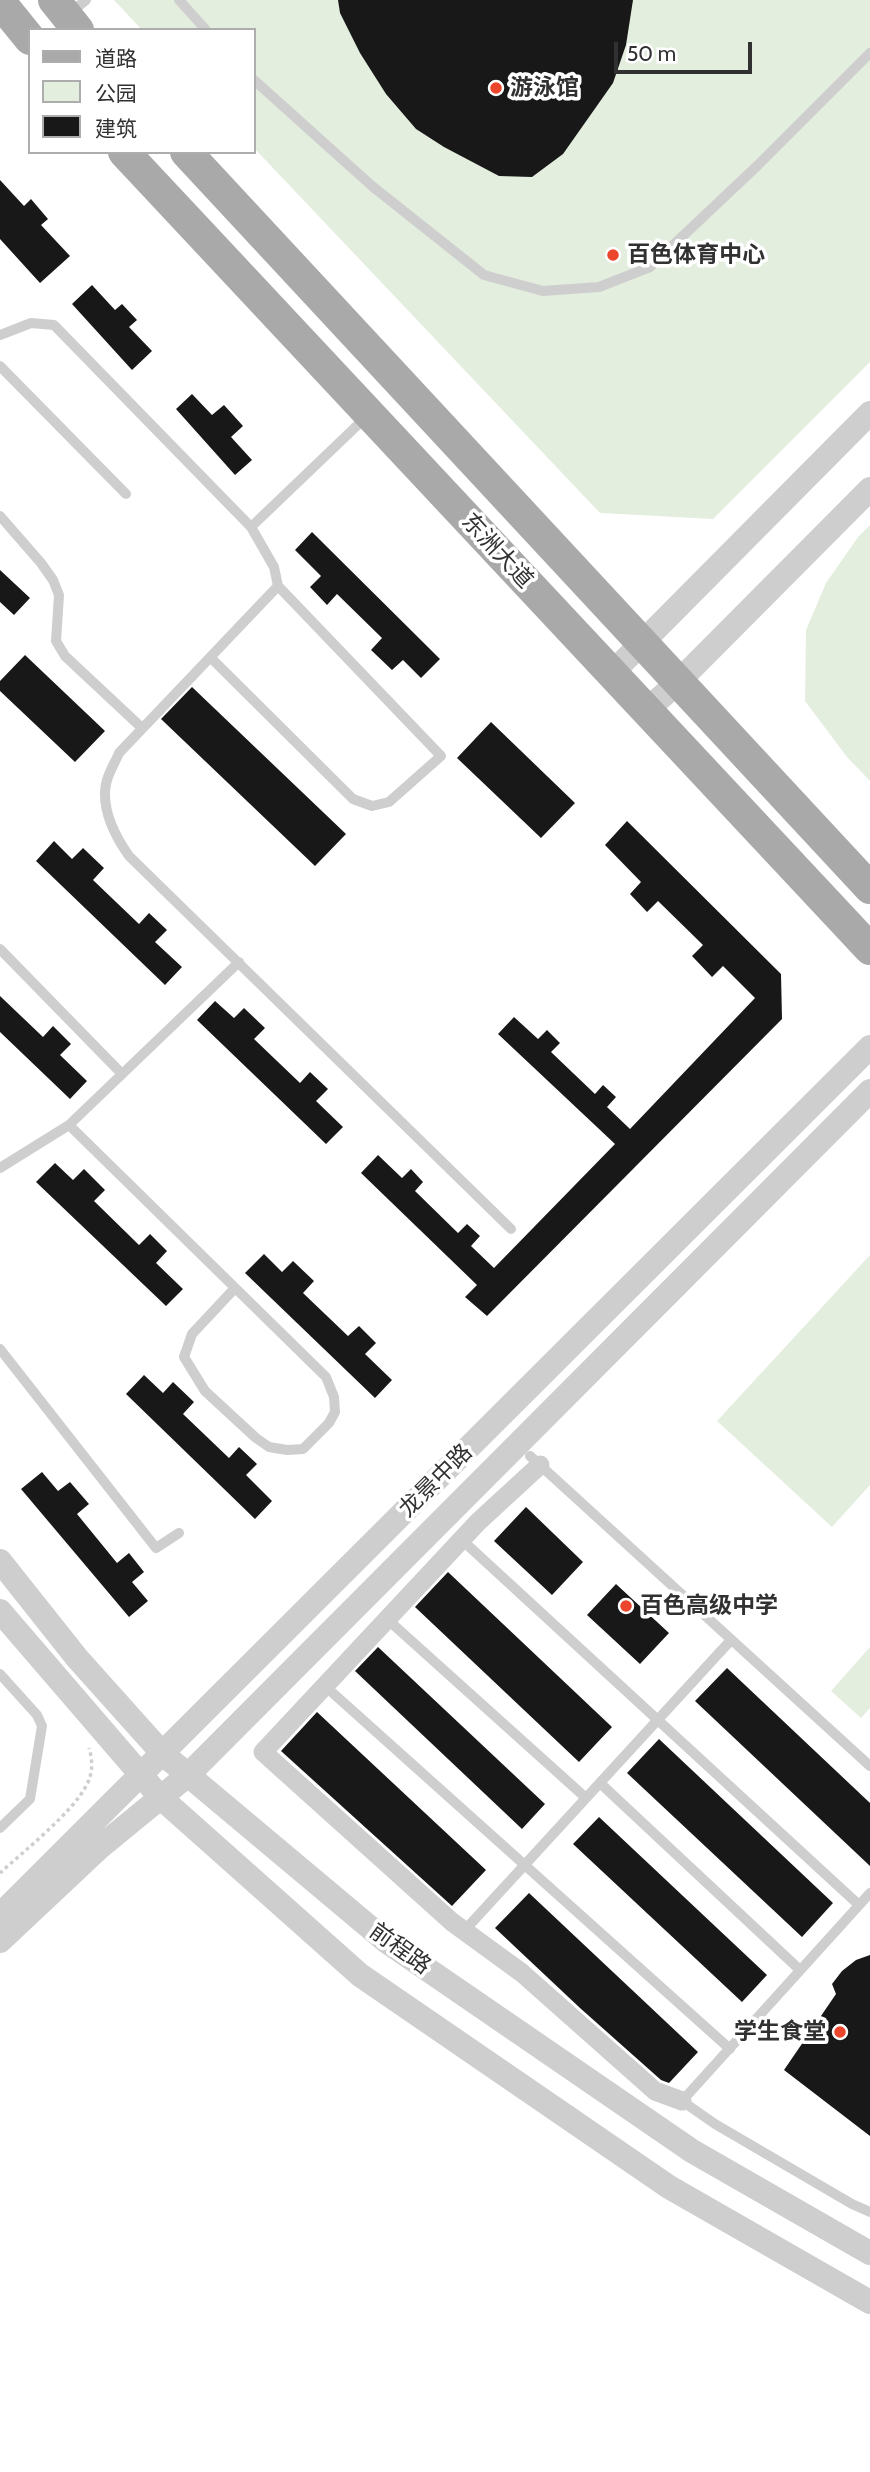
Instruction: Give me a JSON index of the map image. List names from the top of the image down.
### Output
{
  "streets": {
    "main road": ["东洲大道"],
    "street": ["龙景中路", "前程路"]
  },
  "crossings": [
    ["龙景中路", "前程路"]
  ],
  "places": [
    "游泳馆",
    "百色体育中心",
    "百色高级中学",
    "学生食堂"
  ],
  "legend": ["道路", "公园", "建筑"],
  "scale_bar": "50 m"
}
